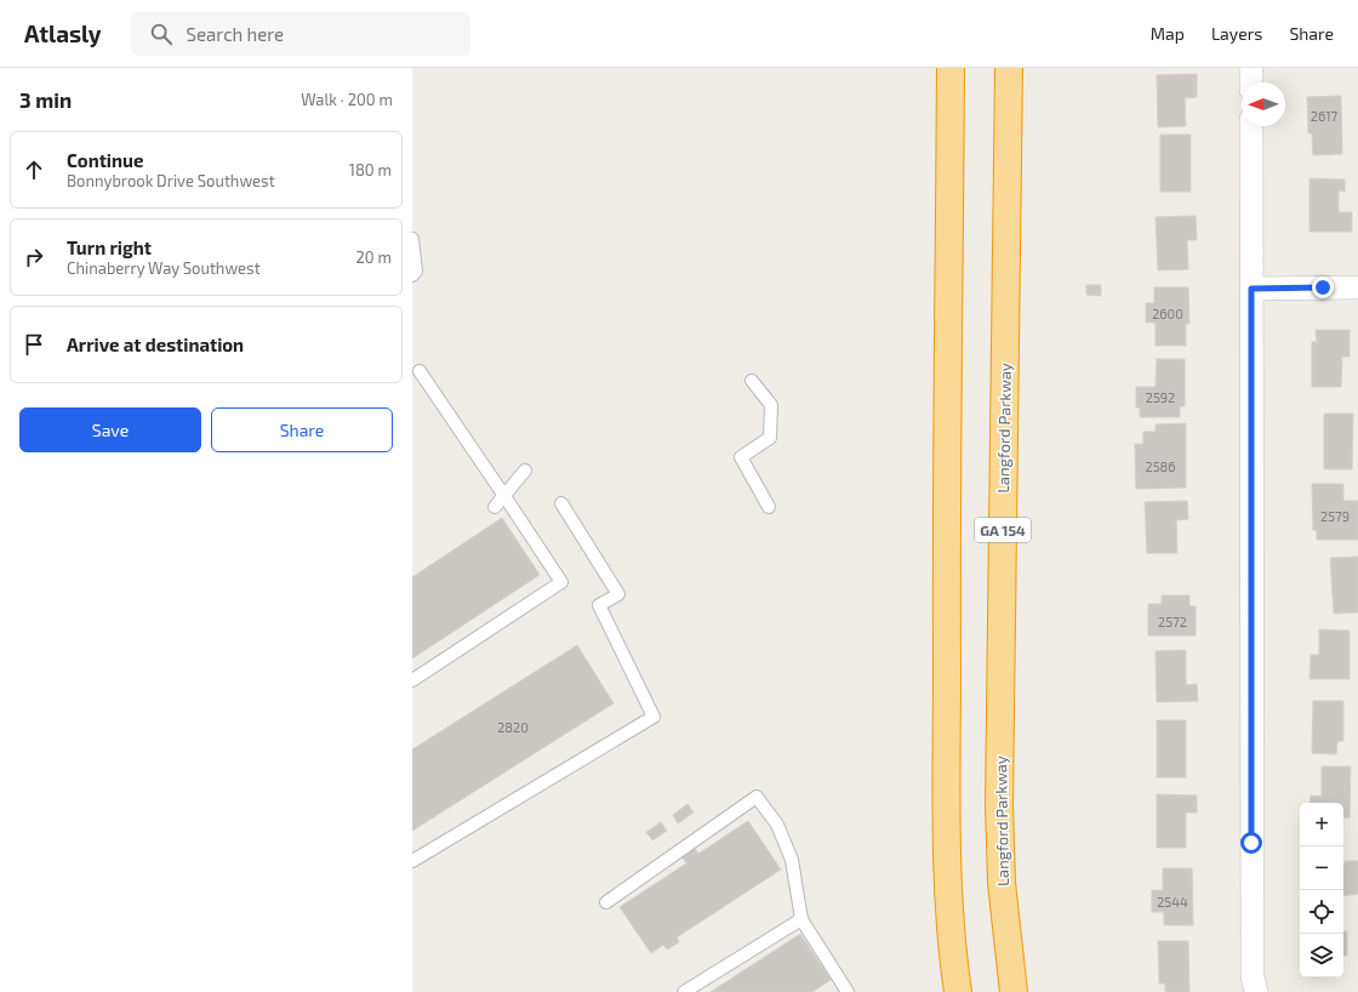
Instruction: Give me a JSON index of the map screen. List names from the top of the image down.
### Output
{
  "streets": {
    "highway": ["Langford Parkway", "GA 154"]
  },
  "house_numbers": [
    "2617",
    "2600",
    "2592",
    "2586",
    "2579",
    "2572",
    "2820",
    "2544"
  ],
  "north": "left",
  "page": {
    "header": "Atlasly",
    "search": "Search here",
    "nav": ["Map", "Layers", "Share"],
    "heading": ["3 min", "Walk · 200 m"],
    "list": [
      ["Continue", "Bonnybrook Drive Southwest", "180 m"],
      ["Turn right", "Chinaberry Way Southwest", "20 m"],
      "Arrive at destination"
    ],
    "buttons": ["Save", "Share"],
    "map_buttons": ["+", "−"]
  }
}
